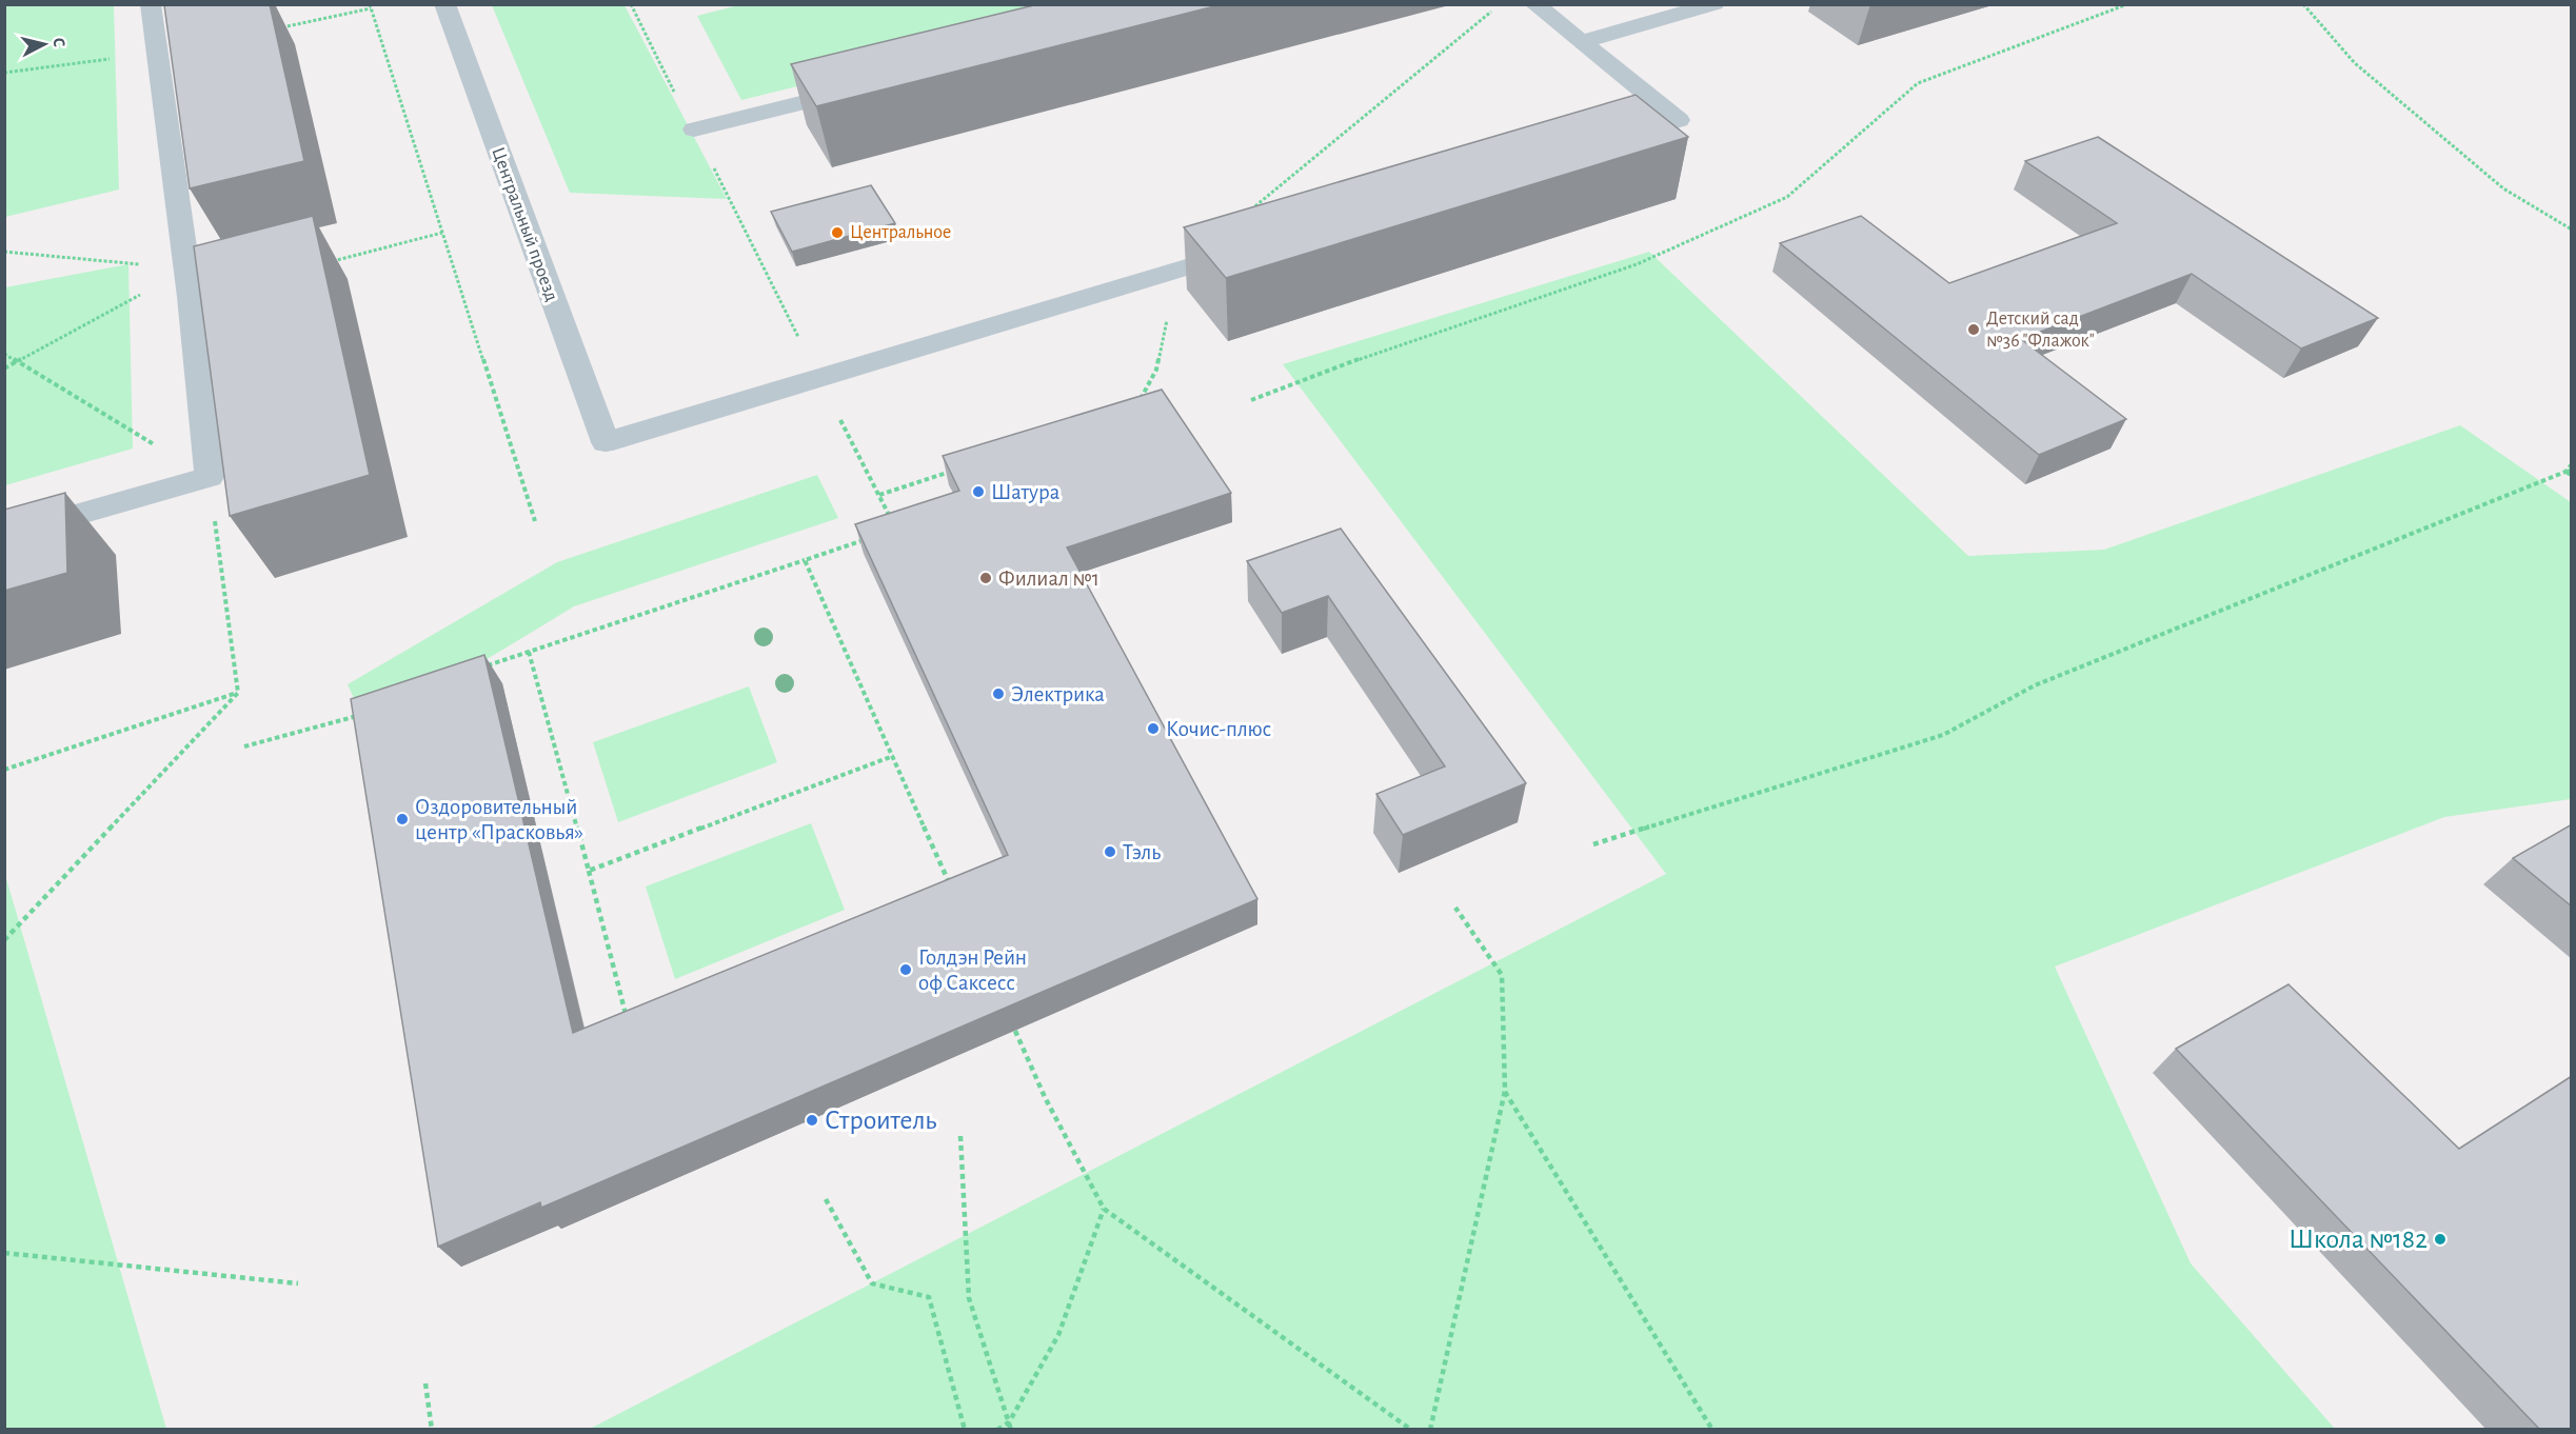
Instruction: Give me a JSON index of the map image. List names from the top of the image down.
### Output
{
  "streets": {
    "street": ["Центральный проезд"]
  },
  "places": [
    "Центральное",
    "Детский сад №36 \"Флажок\"",
    "Шатура",
    "Филиал №1",
    "Электрика",
    "Кочис-плюс",
    "Оздоровительный центр «Прасковья»",
    "Тэль",
    "Голдэн Рейн оф Саксесс",
    "Строитель",
    "Школа №182"
  ],
  "north": "right"
}
